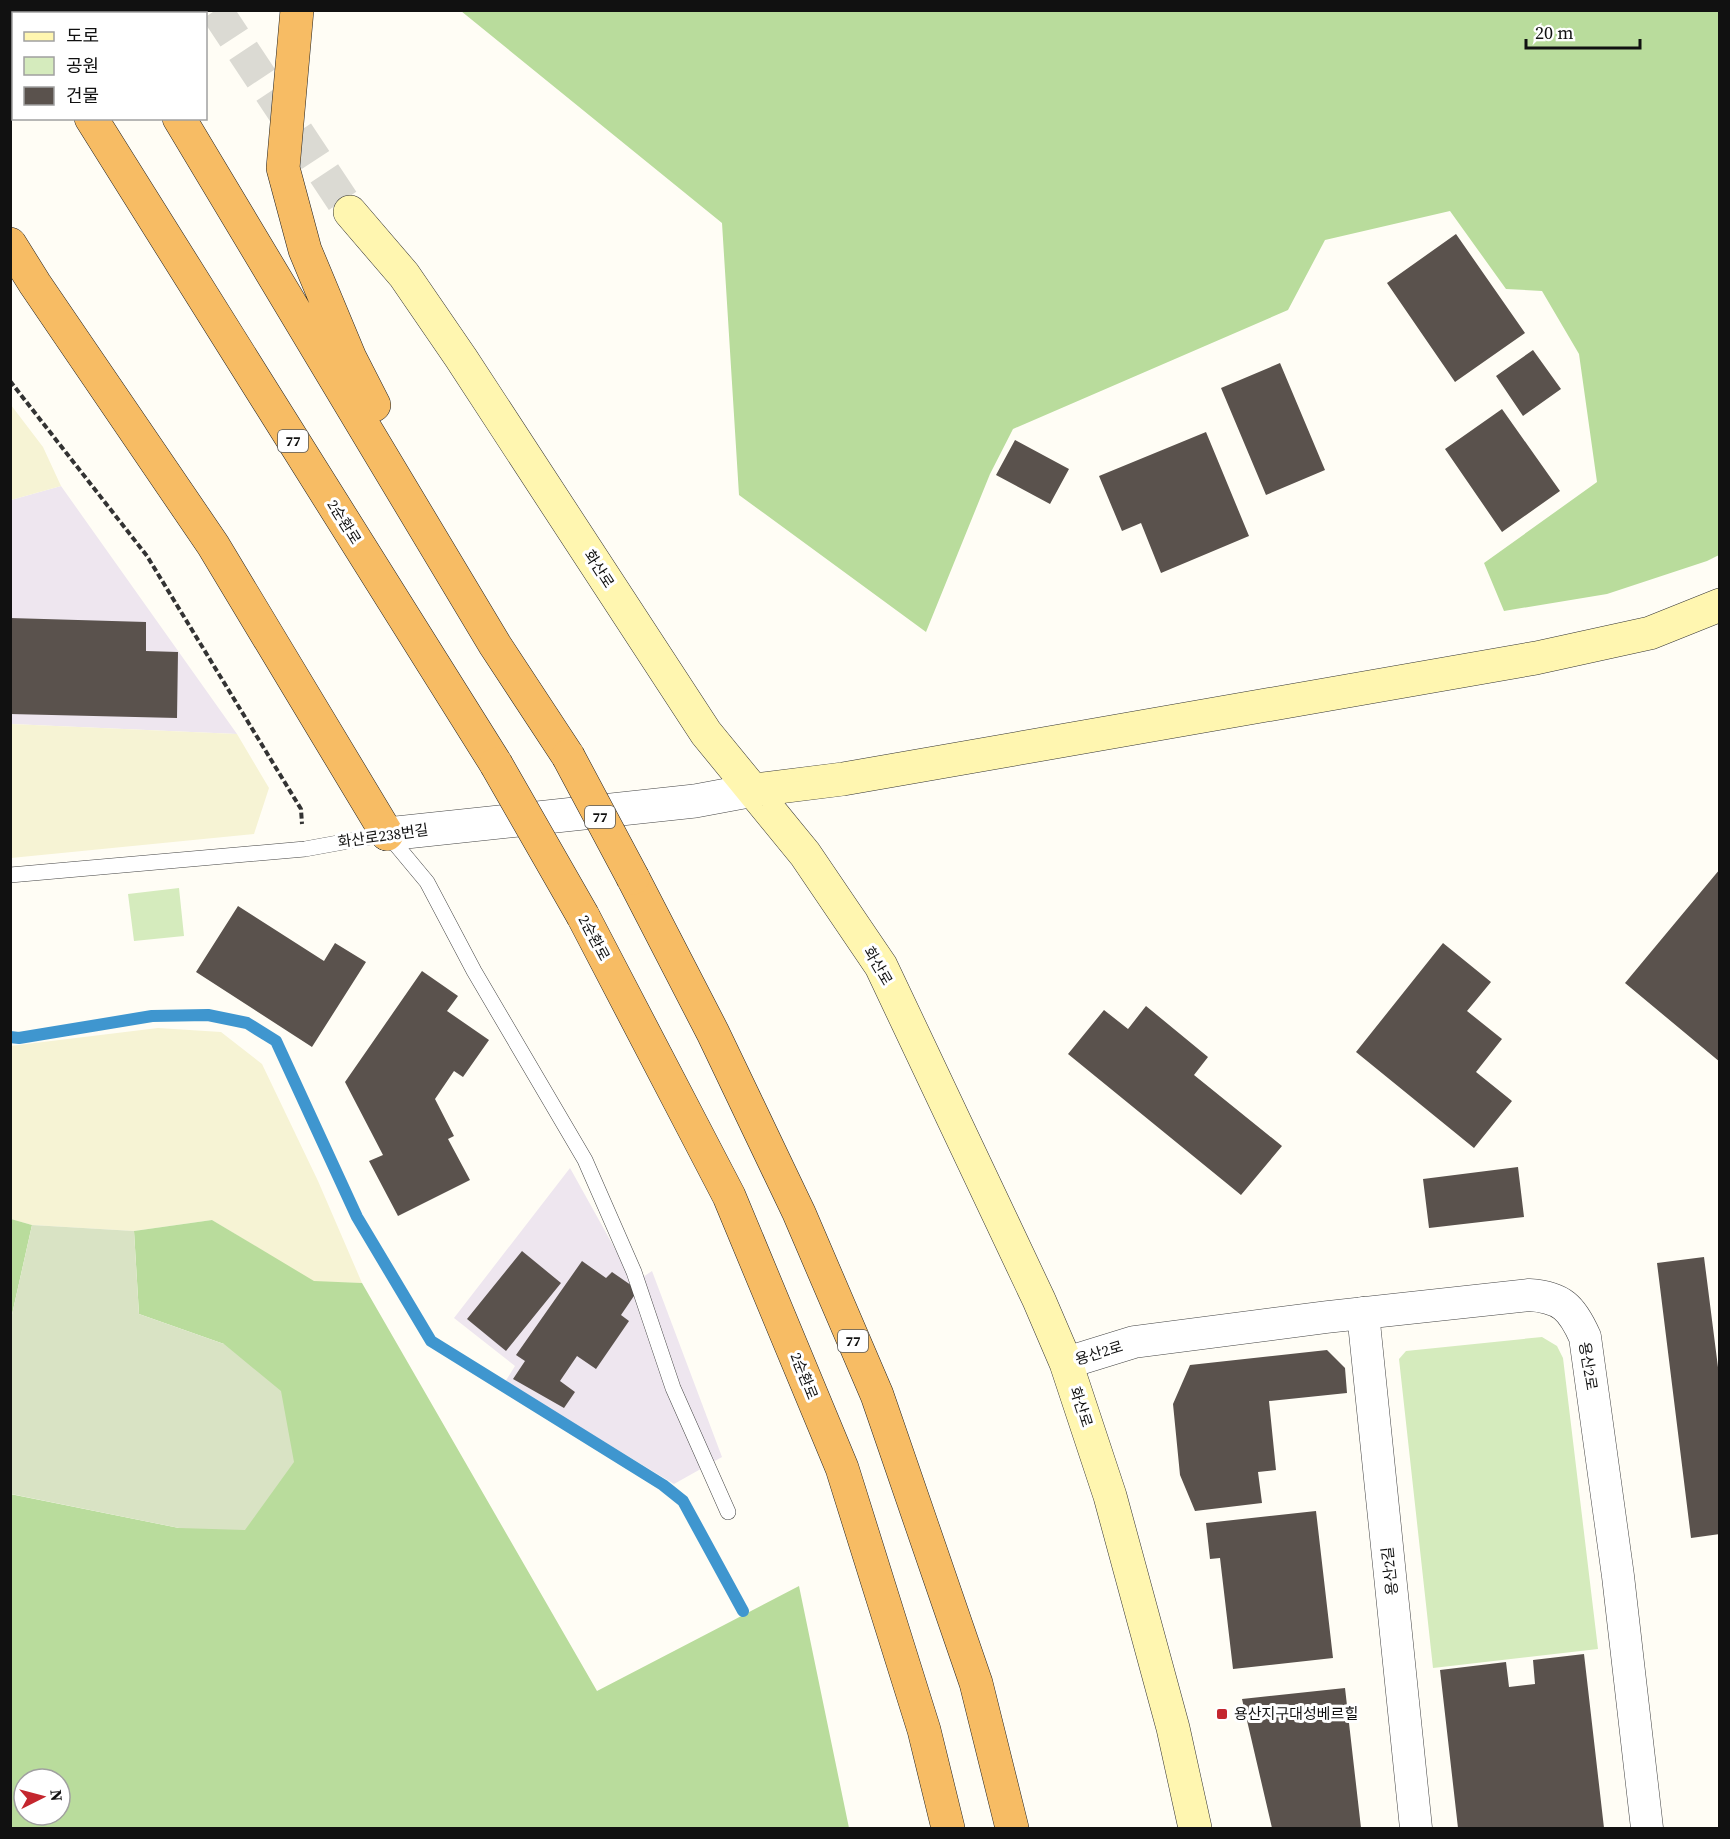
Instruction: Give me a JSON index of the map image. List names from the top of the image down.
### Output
{
  "streets": {
    "highway": ["77", "2순환로"],
    "main road": ["화산로"],
    "street": ["화산로238번길", "용산2로", "용산2길"]
  },
  "crossings": [
    ["화산로", "화산로238번길"],
    ["화산로", "용산2로"],
    ["용산2로", "용산2길"]
  ],
  "places": {
    "transit": ["용산지구대성베르힐"]
  },
  "legend": ["도로", "공원", "건물"],
  "scale_bar": "20 m",
  "north": "right"
}
